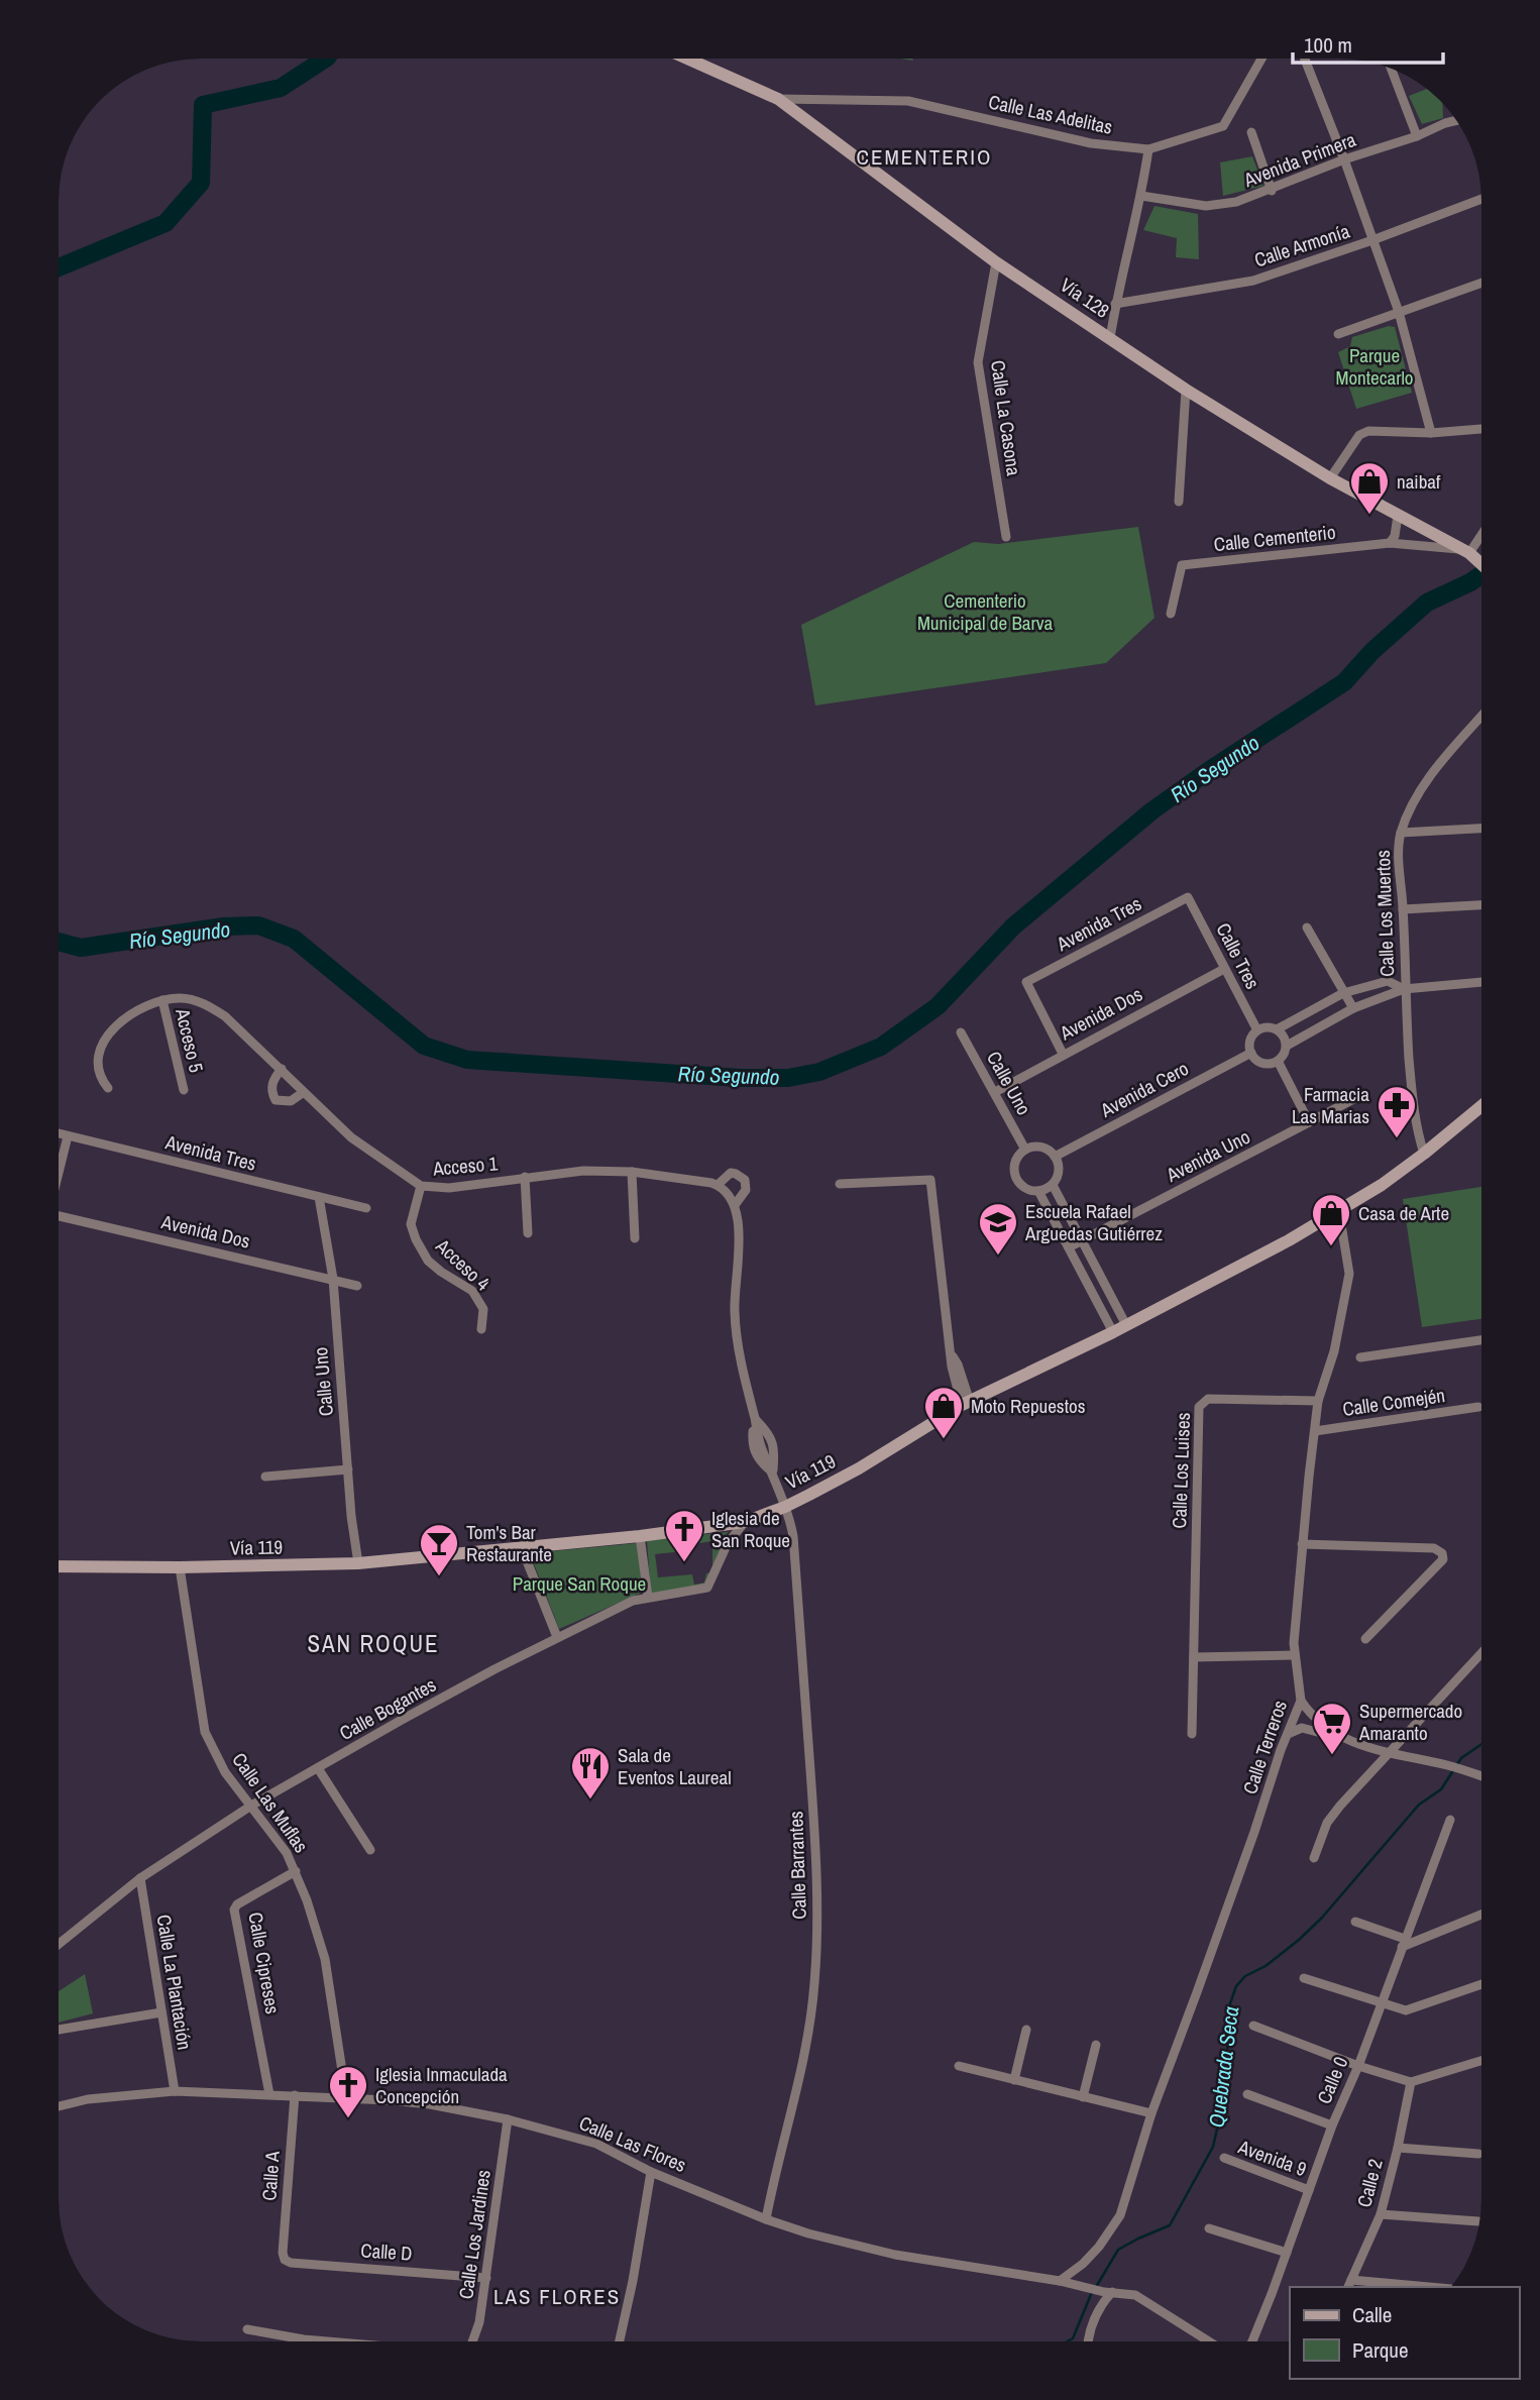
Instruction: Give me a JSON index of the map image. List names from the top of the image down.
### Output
{
  "streets": {
    "main road": ["Vía 128", "Vía 119"],
    "street": [
      "Calle Las Adelitas",
      "Avenida Primera",
      "Calle Armonía",
      "Calle La Casona",
      "Calle Cementerio",
      "Calle Los Muertos",
      "Avenida Tres",
      "Calle Tres",
      "Avenida Dos",
      "Acceso 5",
      "Calle Uno",
      "Avenida Cero",
      "Avenida Uno",
      "Acceso 1",
      "Acceso 4",
      "Calle Comején",
      "Calle Los Luises",
      "Calle Bogantes",
      "Calle Terreros",
      "Calle Las Muflas",
      "Calle Barrantes",
      "Calle Cipreses",
      "Calle La Plantación",
      "Calle 0",
      "Calle Las Flores",
      "Avenida 9",
      "Calle A",
      "Calle 2",
      "Calle Los Jardines",
      "Calle D"
    ]
  },
  "crossings": [
    ["Calle Las Adelitas", "Vía 128"],
    ["Vía 128", "Calle La Casona"],
    ["Vía 128", "Calle Cementerio"],
    ["Calle Los Muertos", "Vía 119"],
    ["Avenida Tres", "Calle Tres"],
    ["Avenida Tres", "Avenida Dos"],
    ["Avenida Tres", "Calle Uno"],
    ["Calle Tres", "Avenida Dos"],
    ["Calle Tres", "Avenida Cero"],
    ["Avenida Dos", "Calle Uno"],
    ["Acceso 5", "Acceso 1"],
    ["Calle Uno", "Avenida Cero"],
    ["Calle Uno", "Vía 119"],
    ["Acceso 1", "Acceso 4"],
    ["Calle Comején", "Calle Terreros"],
    ["Calle Los Luises", "Calle Terreros"],
    ["Vía 119", "Calle Bogantes"],
    ["Vía 119", "Calle Terreros"],
    ["Vía 119", "Calle Las Muflas"],
    ["Vía 119", "Calle Barrantes"],
    ["Calle Bogantes", "Calle Las Muflas"],
    ["Calle Bogantes", "Calle La Plantación"],
    ["Calle Terreros", "Calle Las Flores"],
    ["Calle Las Muflas", "Calle Cipreses"],
    ["Calle Las Muflas", "Calle Las Flores"],
    ["Calle Barrantes", "Calle Las Flores"],
    ["Calle Cipreses", "Calle Las Flores"],
    ["Calle La Plantación", "Calle Las Flores"],
    ["Calle 0", "Avenida 9"],
    ["Calle Las Flores", "Calle A"],
    ["Calle Las Flores", "Calle Los Jardines"],
    ["Calle A", "Calle D"],
    ["Calle Los Jardines", "Calle D"]
  ],
  "districts": ["CEMENTERIO", "SAN ROQUE", "LAS FLORES"],
  "water": ["Río Segundo", "Quebrada Seca"],
  "parks": ["Parque Montecarlo", "Cementerio Municipal de Barva", "Parque San Roque"],
  "places": {
    "shop": ["naibaf", "Casa de Arte", "Moto Repuestos"],
    "pharmacy": ["Farmacia Las Marias"],
    "school or university": ["Escuela Rafael Arguedas Gutiérrez"],
    "church": ["Iglesia de San Roque", "Iglesia Inmaculada Concepción"],
    "bar": ["Tom's Bar Restaurante"],
    "supermarket": ["Supermercado Amaranto"],
    "restaurant": ["Sala de Eventos Laureal"]
  },
  "legend": ["Calle", "Parque"],
  "scale_bar": "100 m"
}
